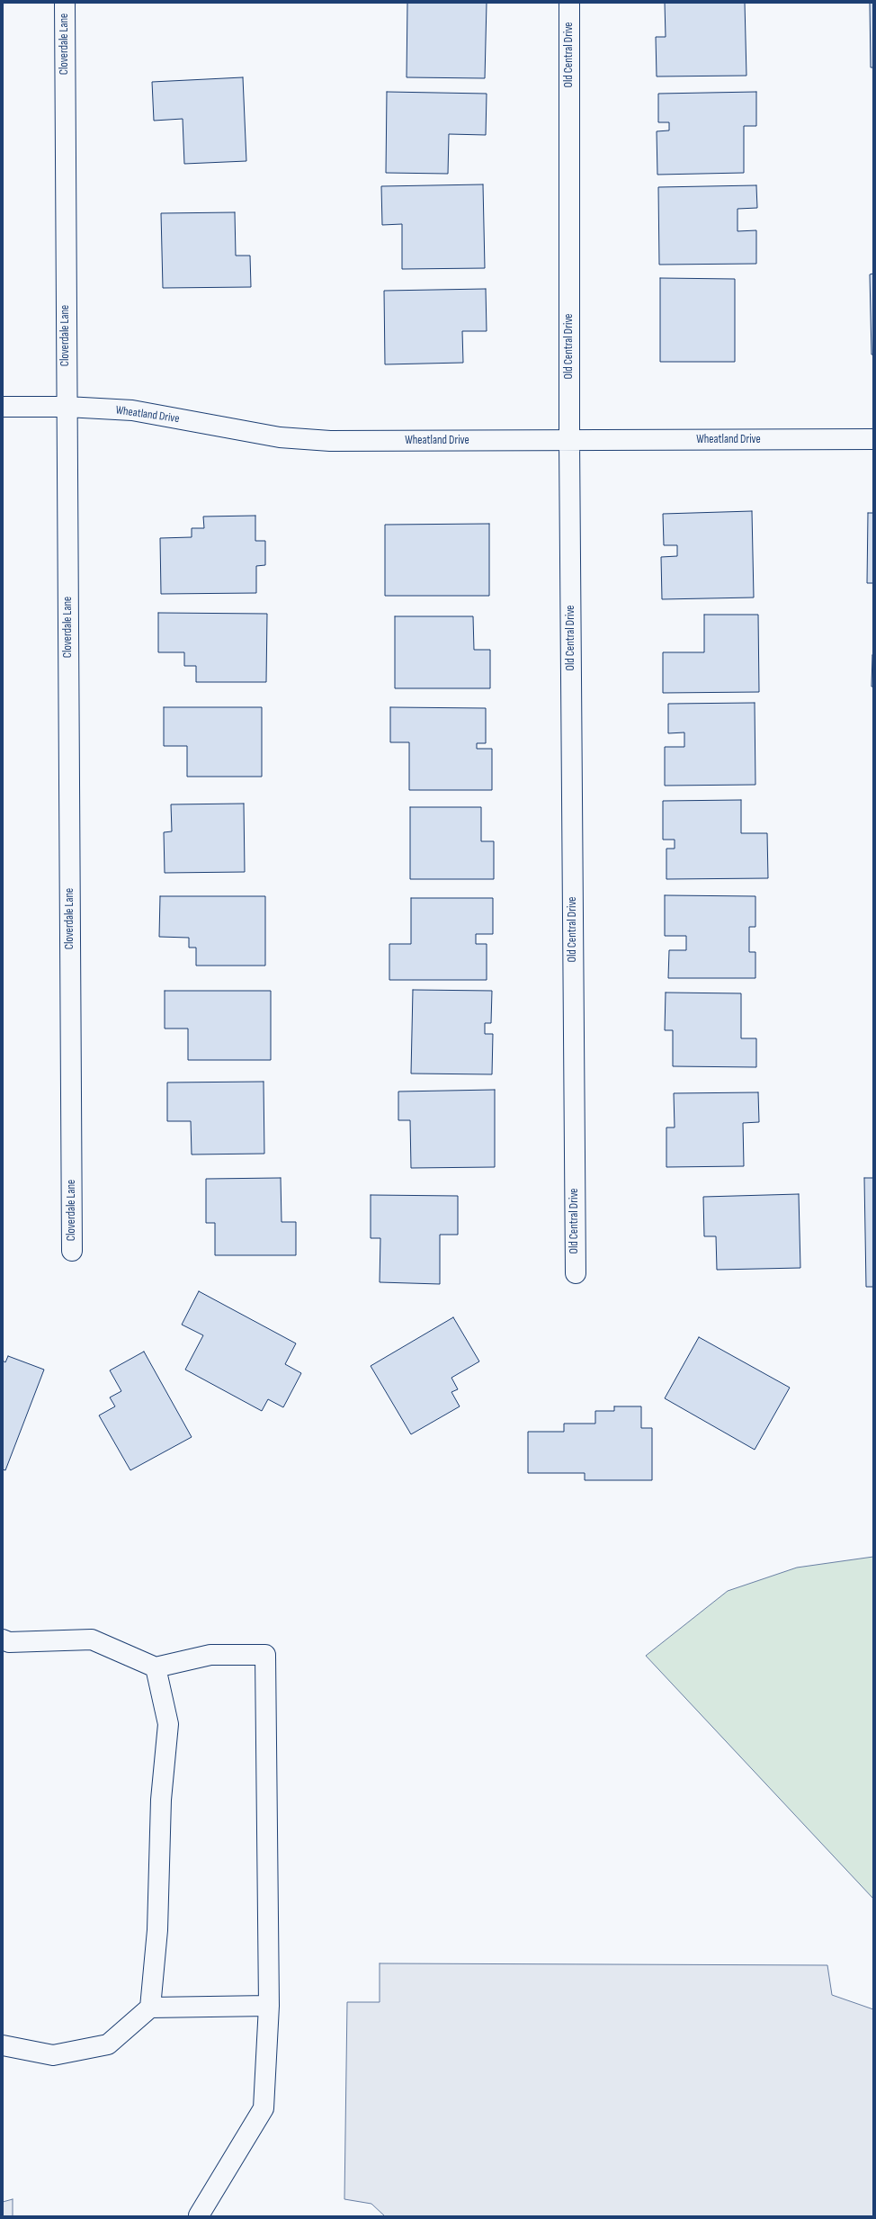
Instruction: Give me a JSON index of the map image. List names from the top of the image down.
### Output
{
  "streets": {
    "street": ["Cloverdale Lane", "Old Central Drive", "Wheatland Drive"]
  },
  "crossings": [
    ["Cloverdale Lane", "Wheatland Drive"],
    ["Old Central Drive", "Wheatland Drive"]
  ]
}
